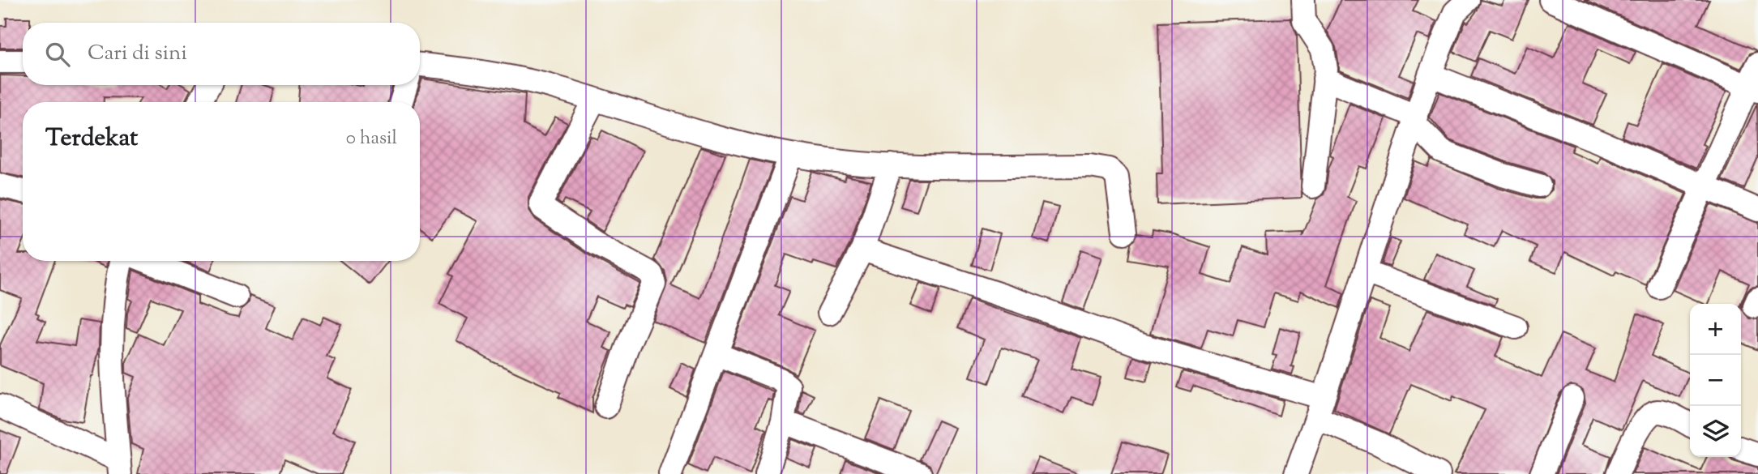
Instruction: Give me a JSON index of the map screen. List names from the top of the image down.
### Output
{
  "page": {
    "search": "Cari di sini",
    "heading": ["Terdekat", "0 hasil"],
    "map_buttons": ["+", "−"]
  }
}
